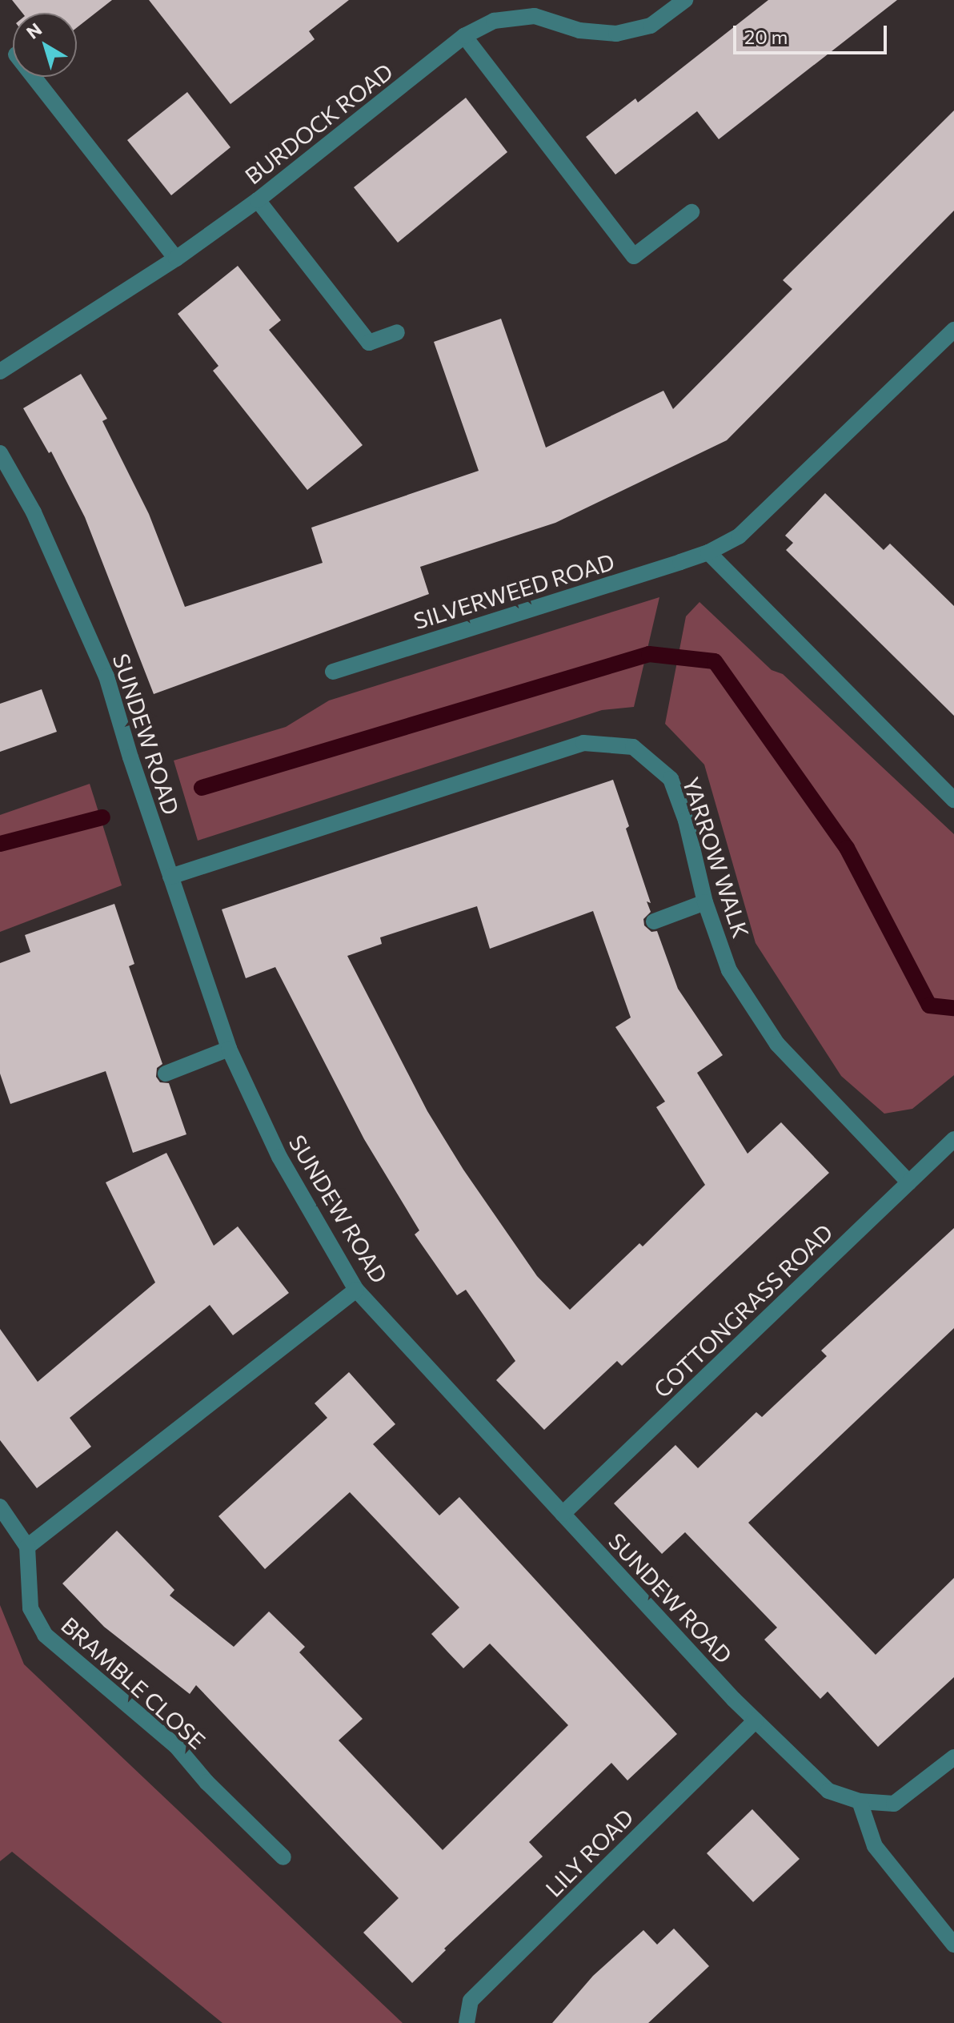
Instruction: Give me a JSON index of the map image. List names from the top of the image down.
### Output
{
  "streets": {
    "street": [
      "BURDOCK ROAD",
      "SILVERWEED ROAD",
      "SUNDEW ROAD",
      "YARROW WALK",
      "COTTONGRASS ROAD",
      "BRAMBLE CLOSE",
      "LILY ROAD"
    ]
  },
  "crossings": [
    ["SUNDEW ROAD", "YARROW WALK"],
    ["SUNDEW ROAD", "COTTONGRASS ROAD"],
    ["SUNDEW ROAD", "LILY ROAD"],
    ["YARROW WALK", "COTTONGRASS ROAD"]
  ],
  "scale_bar": "20 m",
  "north": "top left"
}
